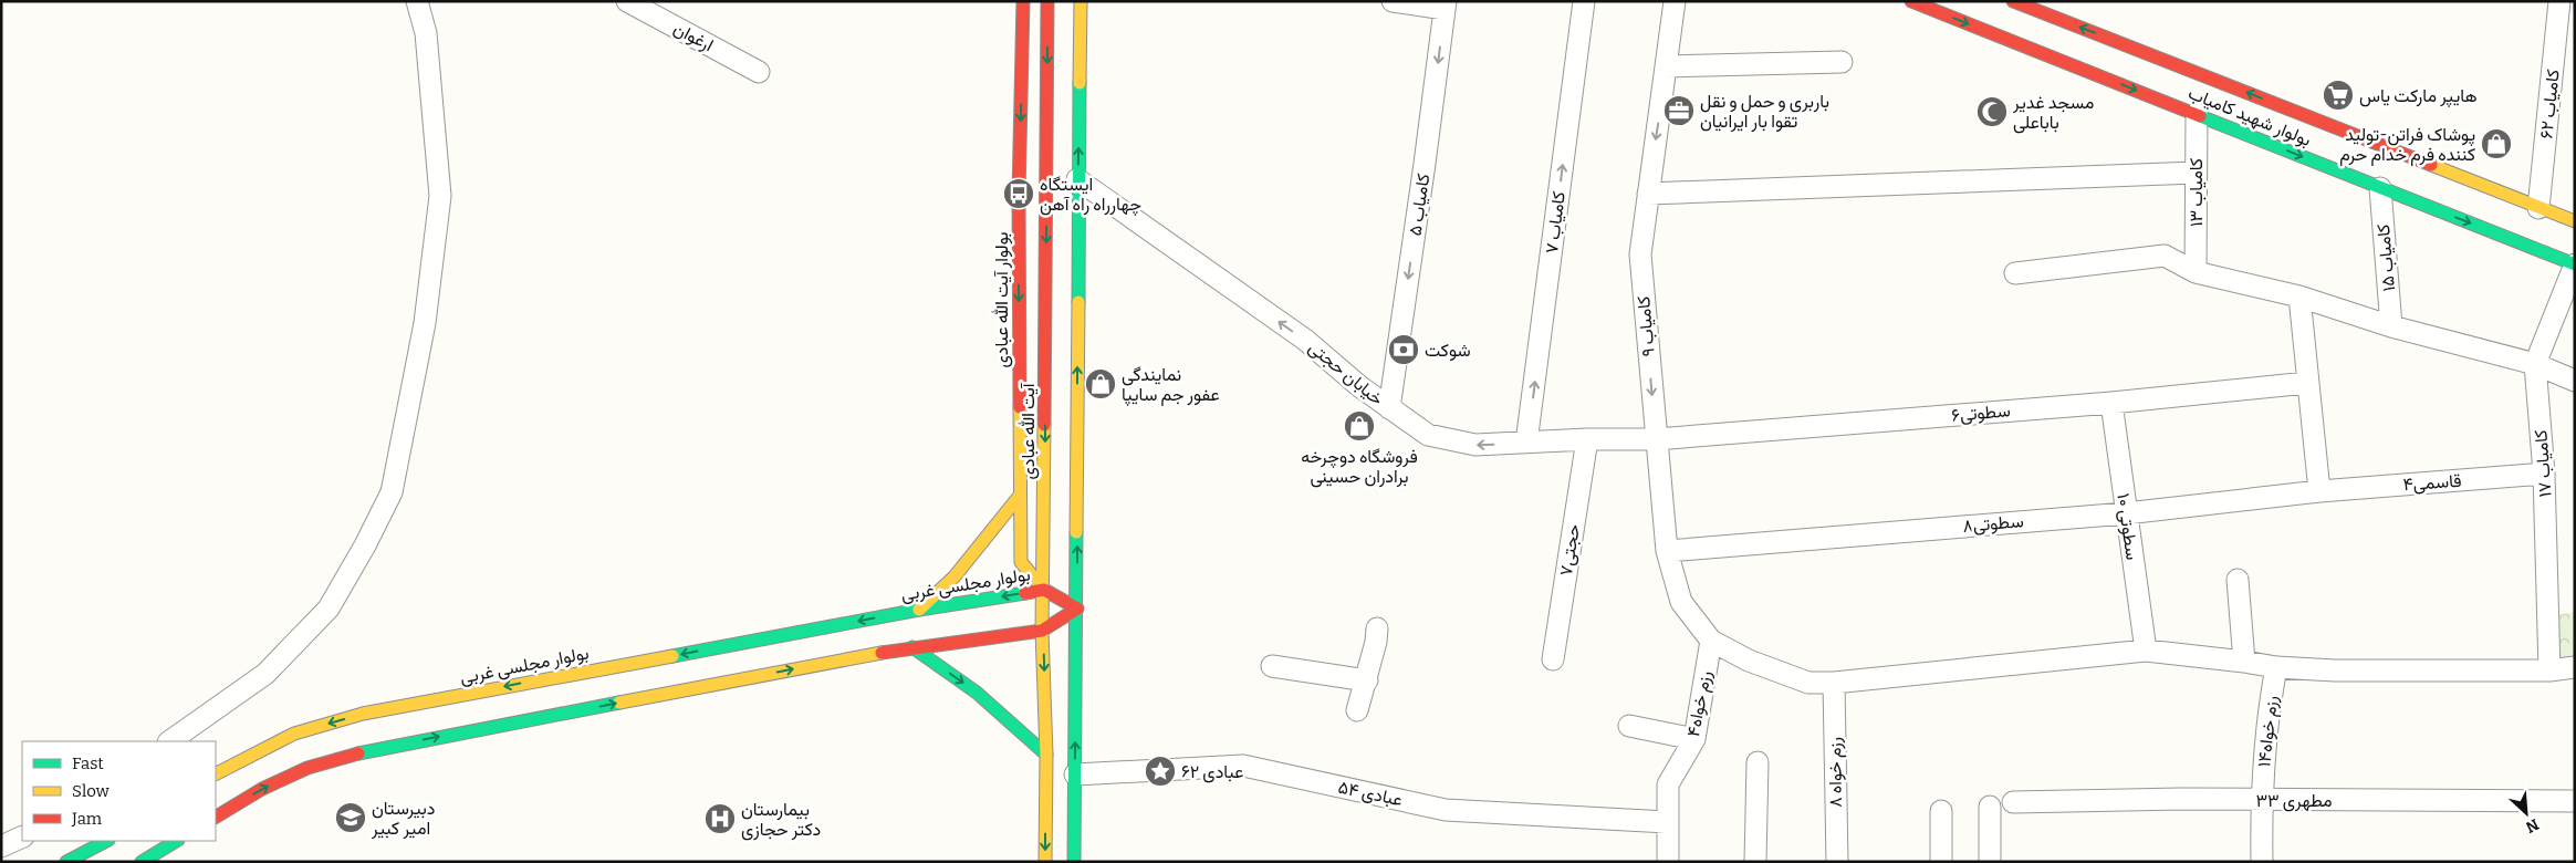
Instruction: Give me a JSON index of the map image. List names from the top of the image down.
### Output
{
  "streets": {
    "main road": [
      "بولوار شهید کامیاب",
      "بولوار آیت الله عبادی",
      "آیت الله عبادی",
      "بولوار مجلسی غربی"
    ],
    "street": [
      "ارغوان",
      "کامیاب ۶۲",
      "کامیاب ۱۳",
      "کامیاب ۵",
      "کامیاب ۷",
      "کامیاب ۱۵",
      "کامیاب ۹",
      "خیابان حجتی",
      "سطوتی۶",
      "کامیاب ۱۷",
      "قاسمی۴",
      "سطوتی۸",
      "سطوتی ۱۰",
      "حجتی۷",
      "رزم خواه۴",
      "رزم خواه۱۴",
      "رزم خواه ۸",
      "عبادی ۵۴",
      "مطهری ۳۳"
    ]
  },
  "crossings": [
    ["کامیاب ۶۲", "بولوار شهید کامیاب"],
    ["بولوار شهید کامیاب", "کامیاب ۱۳"],
    ["بولوار شهید کامیاب", "کامیاب ۱۵"],
    ["بولوار شهید کامیاب", "کامیاب ۱۷"],
    ["کامیاب ۵", "خیابان حجتی"],
    ["کامیاب ۷", "خیابان حجتی"],
    ["بولوار آیت الله عبادی", "آیت الله عبادی"],
    ["بولوار آیت الله عبادی", "بولوار مجلسی غربی"],
    ["کامیاب ۹", "خیابان حجتی"],
    ["کامیاب ۹", "سطوتی۶"],
    ["کامیاب ۹", "سطوتی۸"],
    ["کامیاب ۹", "رزم خواه۴"],
    ["خیابان حجتی", "سطوتی۶"],
    ["خیابان حجتی", "حجتی۷"],
    ["سطوتی۶", "سطوتی ۱۰"],
    ["آیت الله عبادی", "بولوار مجلسی غربی"],
    ["کامیاب ۱۷", "قاسمی۴"],
    ["قاسمی۴", "سطوتی۸"],
    ["سطوتی۸", "سطوتی ۱۰"],
    ["رزم خواه۴", "عبادی ۵۴"],
    ["رزم خواه۱۴", "مطهری ۳۳"]
  ],
  "one_way": [
    "کامیاب ۵",
    "کامیاب ۷",
    "کامیاب ۹",
    "خیابان حجتی"
  ],
  "places": {
    "supermarket": ["هایپر مارکت یاس"],
    "office": ["باربری و حمل و نقل تقوا بار ایرانیان"],
    "mosque": ["مسجد غدیر باباعلی"],
    "shop": ["پوشاک فراتن-تولید کننده فرم خدام حرم", "نمایندگی عفور جم سایپا", "فروشگاه دوچرخه برادران حسینی"],
    "bus stop": ["ایستگاه چهارراه راه آهن"],
    "bank": ["شوكت"],
    "place": ["عبادی ۶۲"],
    "school or university": ["دبیرستان امیر کبیر"],
    "hospital": ["بیمارستان دکتر حجازی"]
  },
  "legend": ["Fast", "Slow", "Jam"],
  "north": "bottom right"
}
